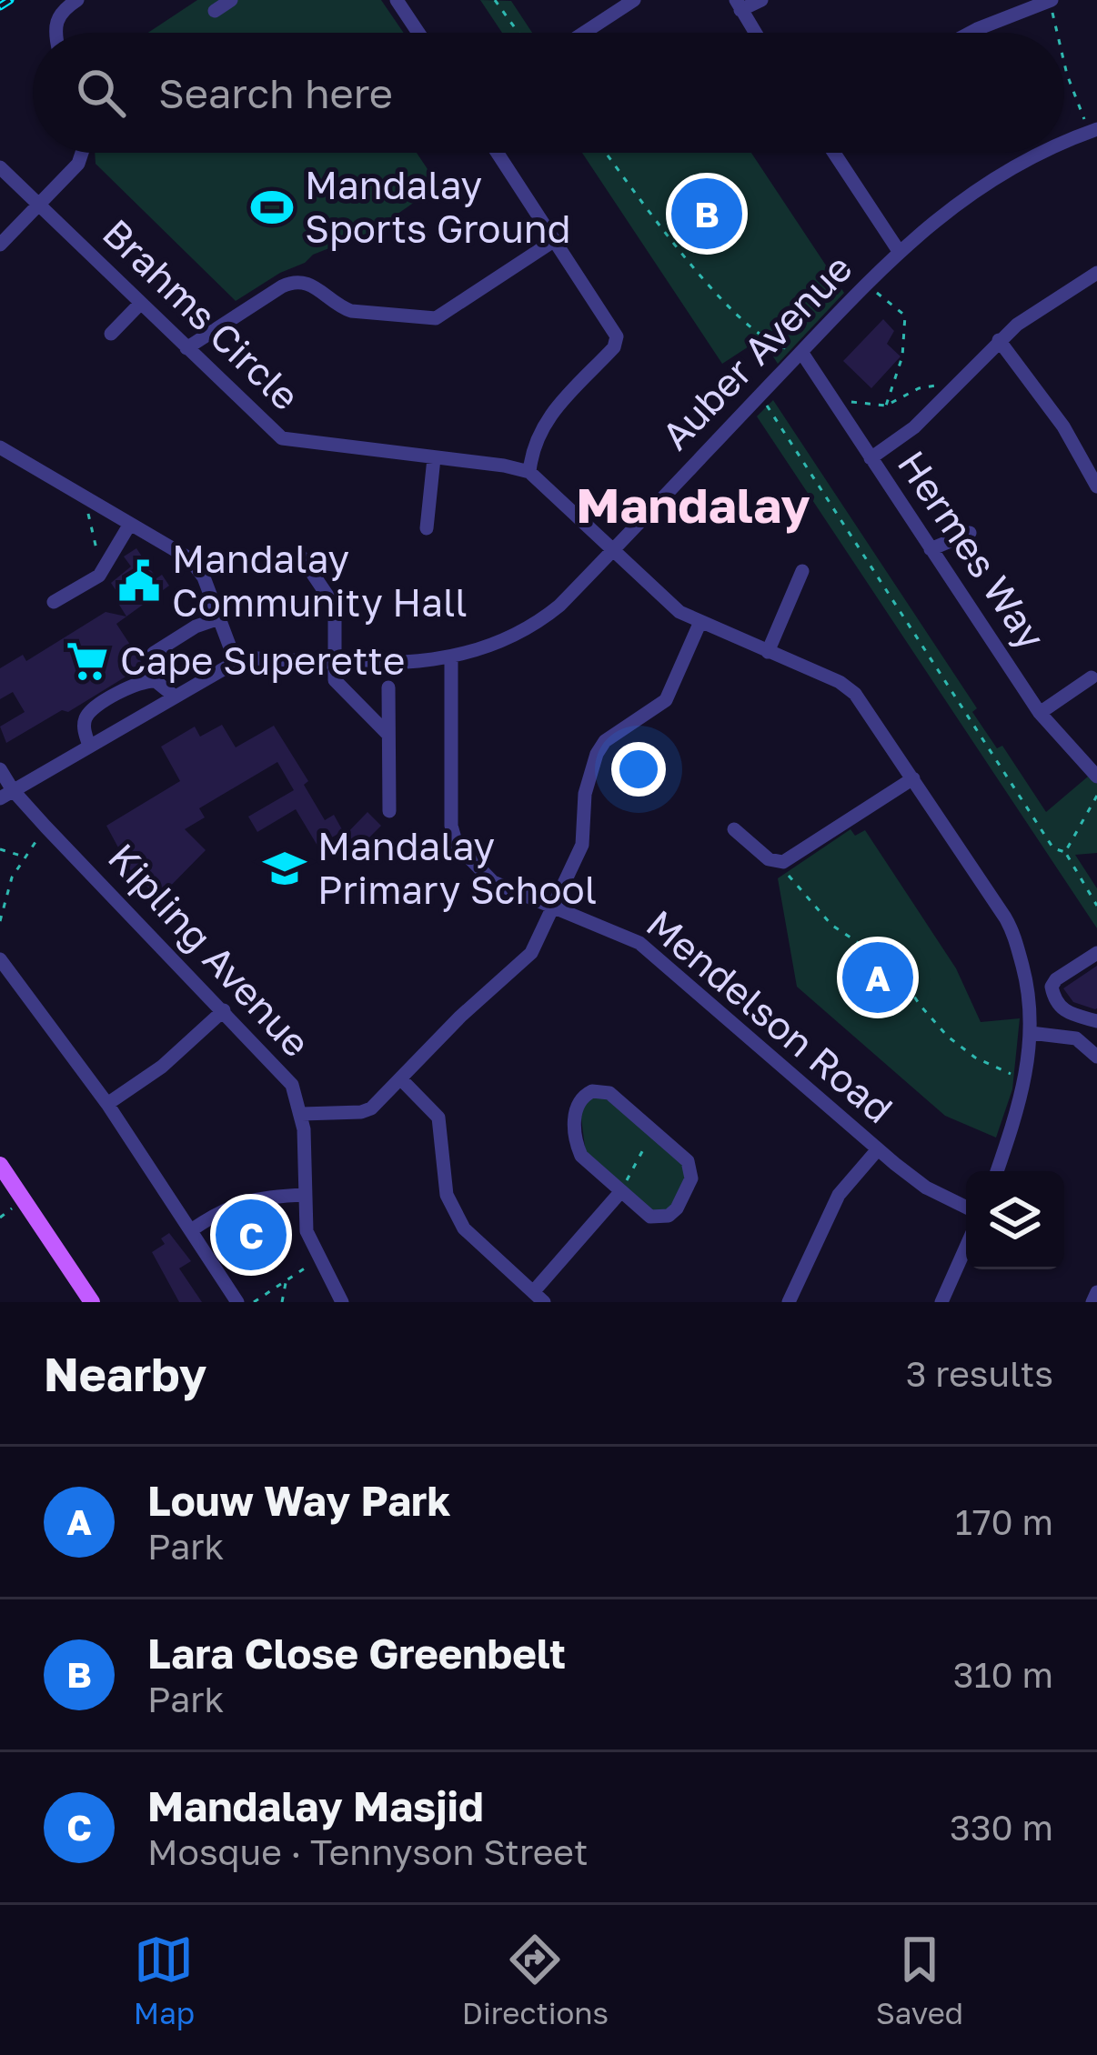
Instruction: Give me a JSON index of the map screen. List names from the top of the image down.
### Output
{
  "streets": {
    "street": [
      "Brahms Circle",
      "Auber Avenue",
      "Hermes Way",
      "Kipling Avenue",
      "Mendelson Road"
    ]
  },
  "crossings": [
    ["Auber Avenue", "Hermes Way"],
    ["Auber Avenue", "Kipling Avenue"],
    ["Auber Avenue", "Mendelson Road"]
  ],
  "districts": ["Mandalay"],
  "places": {
    "sports": ["Mandalay Sports Ground"],
    "public building": ["Mandalay Community Hall"],
    "supermarket": ["Cape Superette"],
    "school or university": ["Mandalay Primary School"]
  },
  "page": {
    "search": "Search here",
    "pins": ["B", "A", "C"],
    "heading": ["Nearby", "3 results"],
    "list": [
      {
        "mark": "A",
        "name": "Louw Way Park",
        "note": "Park",
        "value": "170 m"
      },
      {
        "mark": "B",
        "name": "Lara Close Greenbelt",
        "note": "Park",
        "value": "310 m"
      },
      {
        "mark": "C",
        "name": "Mandalay Masjid",
        "note": "Mosque · Tennyson Street",
        "value": "330 m"
      }
    ],
    "nav": ["Map", "Directions", "Saved"]
  }
}
